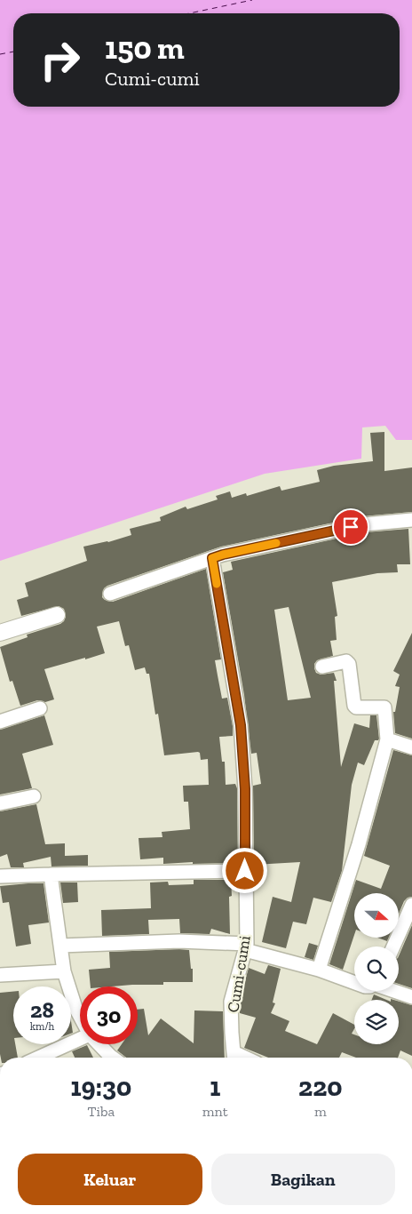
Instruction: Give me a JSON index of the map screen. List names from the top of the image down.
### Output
{
  "streets": {
    "street": ["Cumi-cumi"]
  },
  "north": "right",
  "page": {
    "turn": ["150 m", "Cumi-cumi"],
    "speed": "28 km/h",
    "limit": "30",
    "eta": [
      "19:30",
      "Tiba",
      "1",
      "mnt",
      "220",
      "m"
    ],
    "buttons": ["Keluar", "Bagikan"]
  }
}
